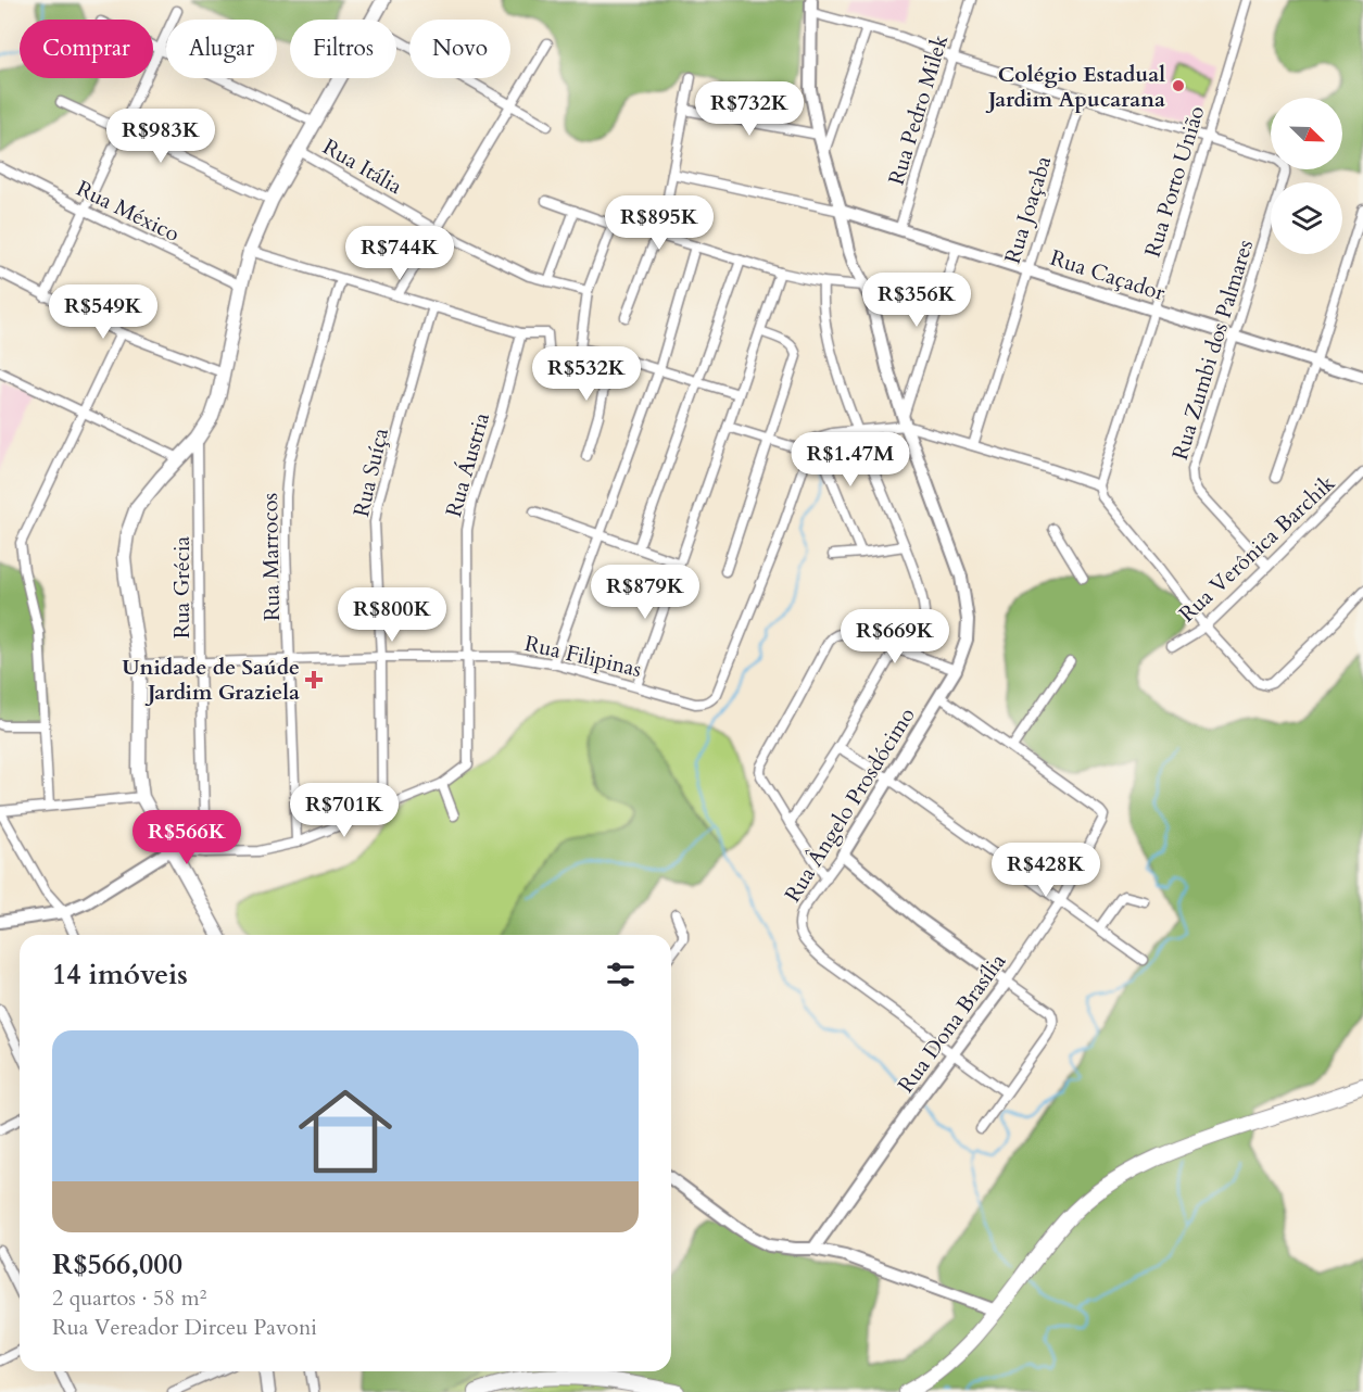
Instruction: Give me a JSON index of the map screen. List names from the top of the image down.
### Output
{
  "streets": {
    "street": [
      "Rua Pedro Milek",
      "Rua Itália",
      "Rua Porto União",
      "Rua Joaçaba",
      "Rua México",
      "Rua Caçador",
      "Rua Zumbi dos Palmares",
      "Rua Áustria",
      "Rua Suíça",
      "Rua Verônica Barchik",
      "Rua Marrocos",
      "Rua Grécia",
      "Rua Filipinas",
      "Rua Ângelo Prosdócimo",
      "Rua Dona Brasília"
    ]
  },
  "crossings": [
    ["Rua Pedro Milek", "Rua Caçador"],
    ["Rua Porto União", "Rua Caçador"],
    ["Rua Porto União", "Rua Zumbi dos Palmares"],
    ["Rua Joaçaba", "Rua Caçador"],
    ["Rua Caçador", "Rua Zumbi dos Palmares"],
    ["Rua Caçador", "Rua Ângelo Prosdócimo"],
    ["Rua Zumbi dos Palmares", "Rua Verônica Barchik"],
    ["Rua Áustria", "Rua Filipinas"],
    ["Rua Suíça", "Rua Filipinas"],
    ["Rua Marrocos", "Rua Filipinas"],
    ["Rua Grécia", "Rua Filipinas"],
    ["Rua Ângelo Prosdócimo", "Rua Dona Brasília"]
  ],
  "places": {
    "other": ["Colégio Estadual Jardim Apucarana"],
    "health": ["Unidade de Saúde Jardim Graziela"]
  },
  "north": "bottom right",
  "page": {
    "chip": [
      "Comprar",
      "Alugar",
      "Filtros",
      "Novo"
    ],
    "price": [
      "R$732K",
      "R$983K",
      "R$895K",
      "R$744K",
      "R$356K",
      "R$549K",
      "R$532K",
      "R$1.47M",
      "R$879K",
      "R$800K",
      "R$669K",
      "R$701K",
      "R$566K",
      "R$428K"
    ],
    "heading": "14 imóveis",
    "list": [
      {
        "name": "R$566,000",
        "note": "2 quartos · 58 m² · Rua Vereador Dirceu Pavoni"
      }
    ]
  }
}
